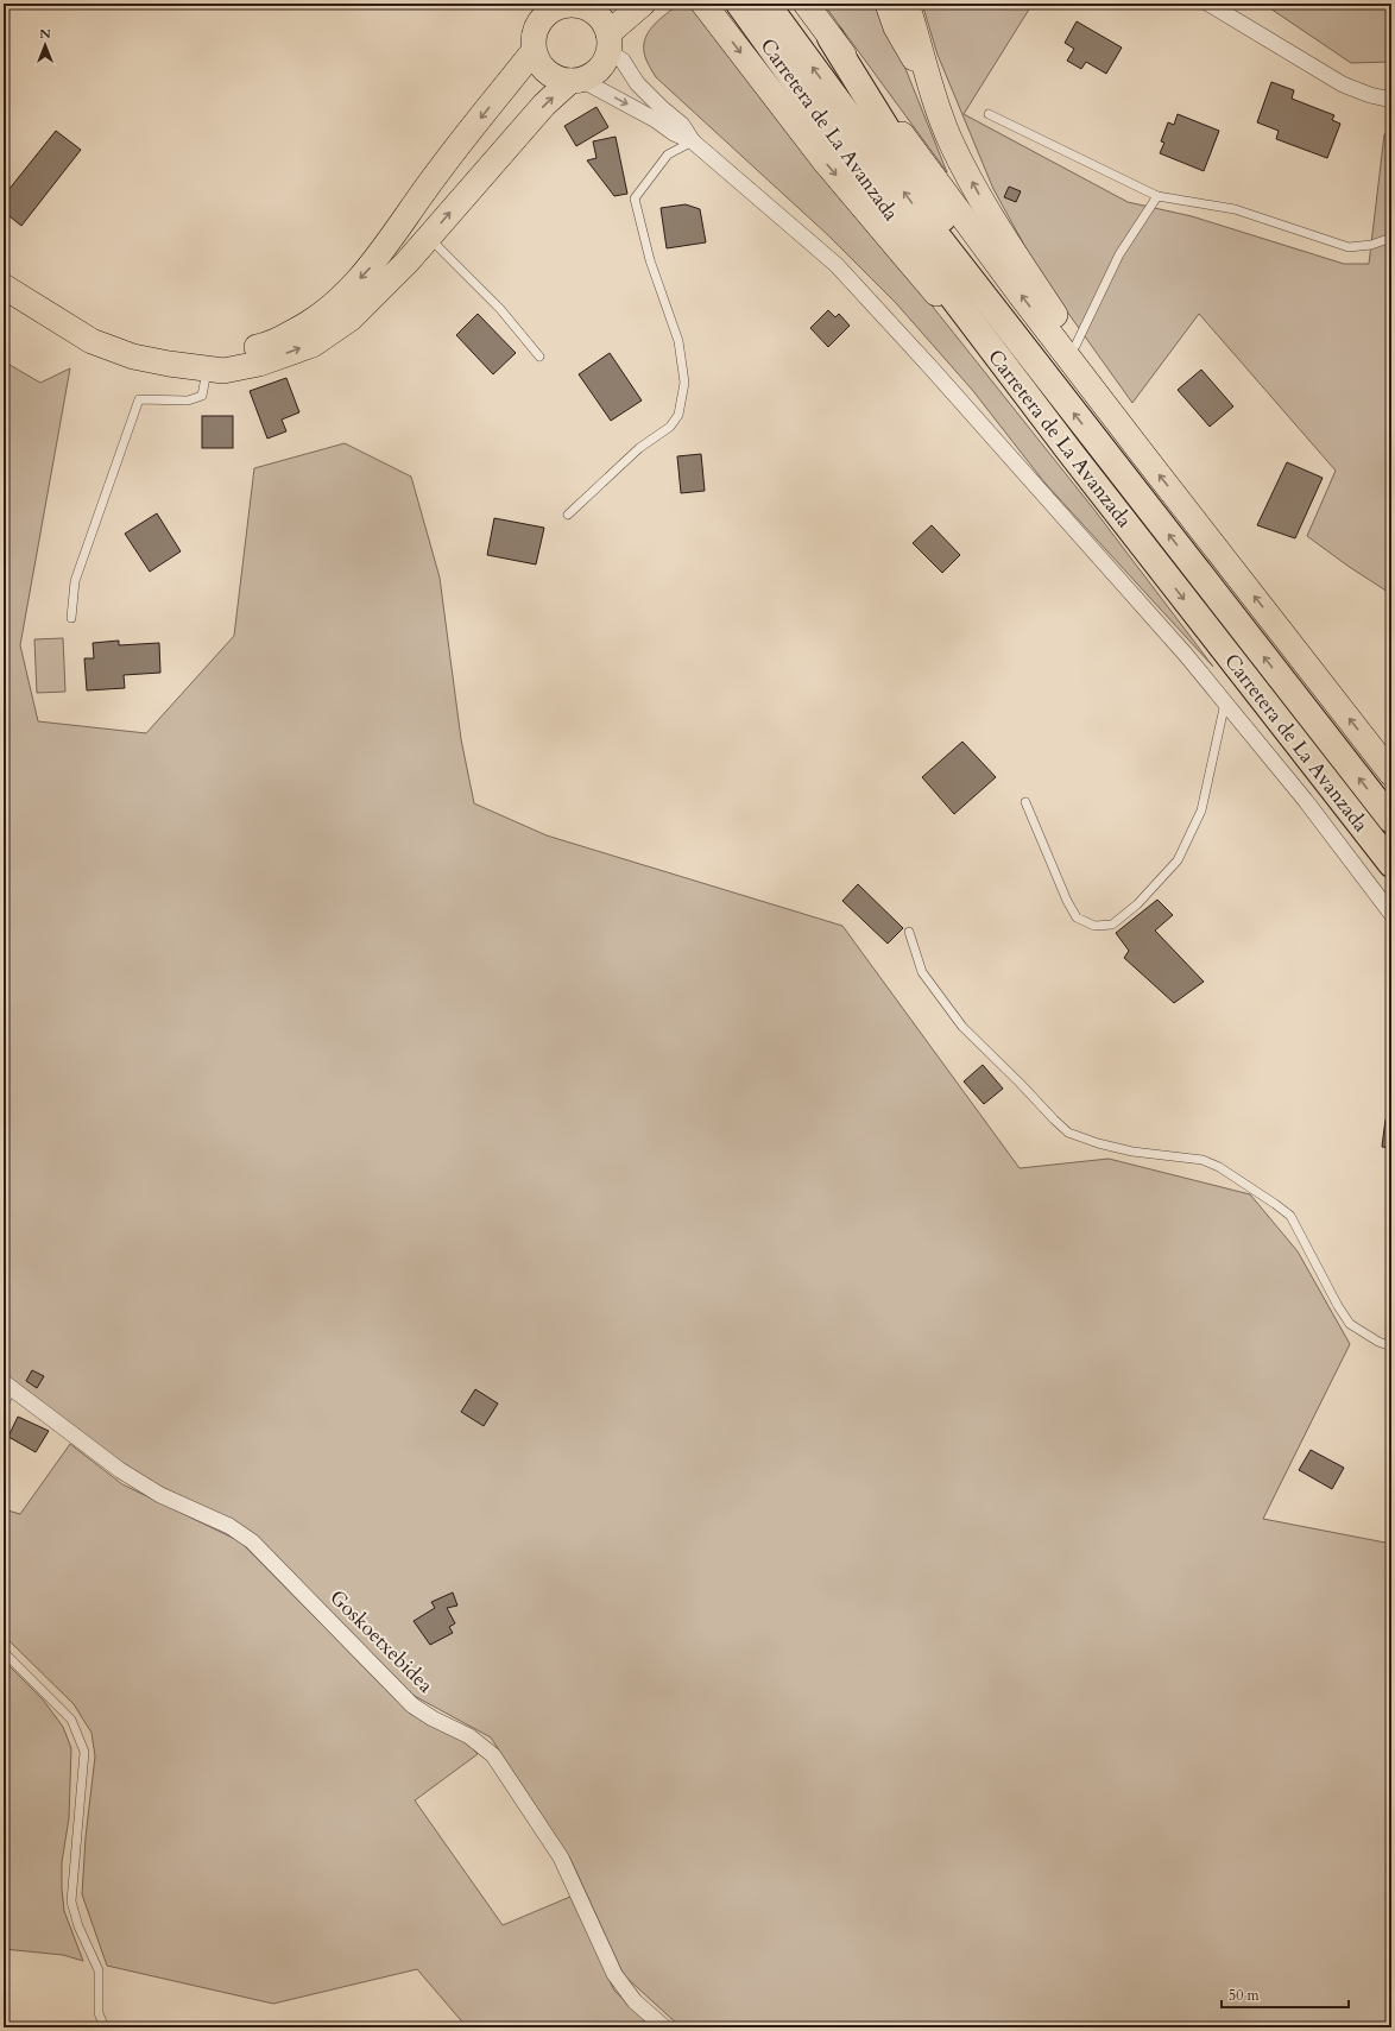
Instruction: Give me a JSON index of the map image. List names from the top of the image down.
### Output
{
  "streets": {
    "highway": ["Carretera de La Avanzada"],
    "street": ["Goskoetxebidea"]
  },
  "scale_bar": "50 m",
  "north": "top"
}
